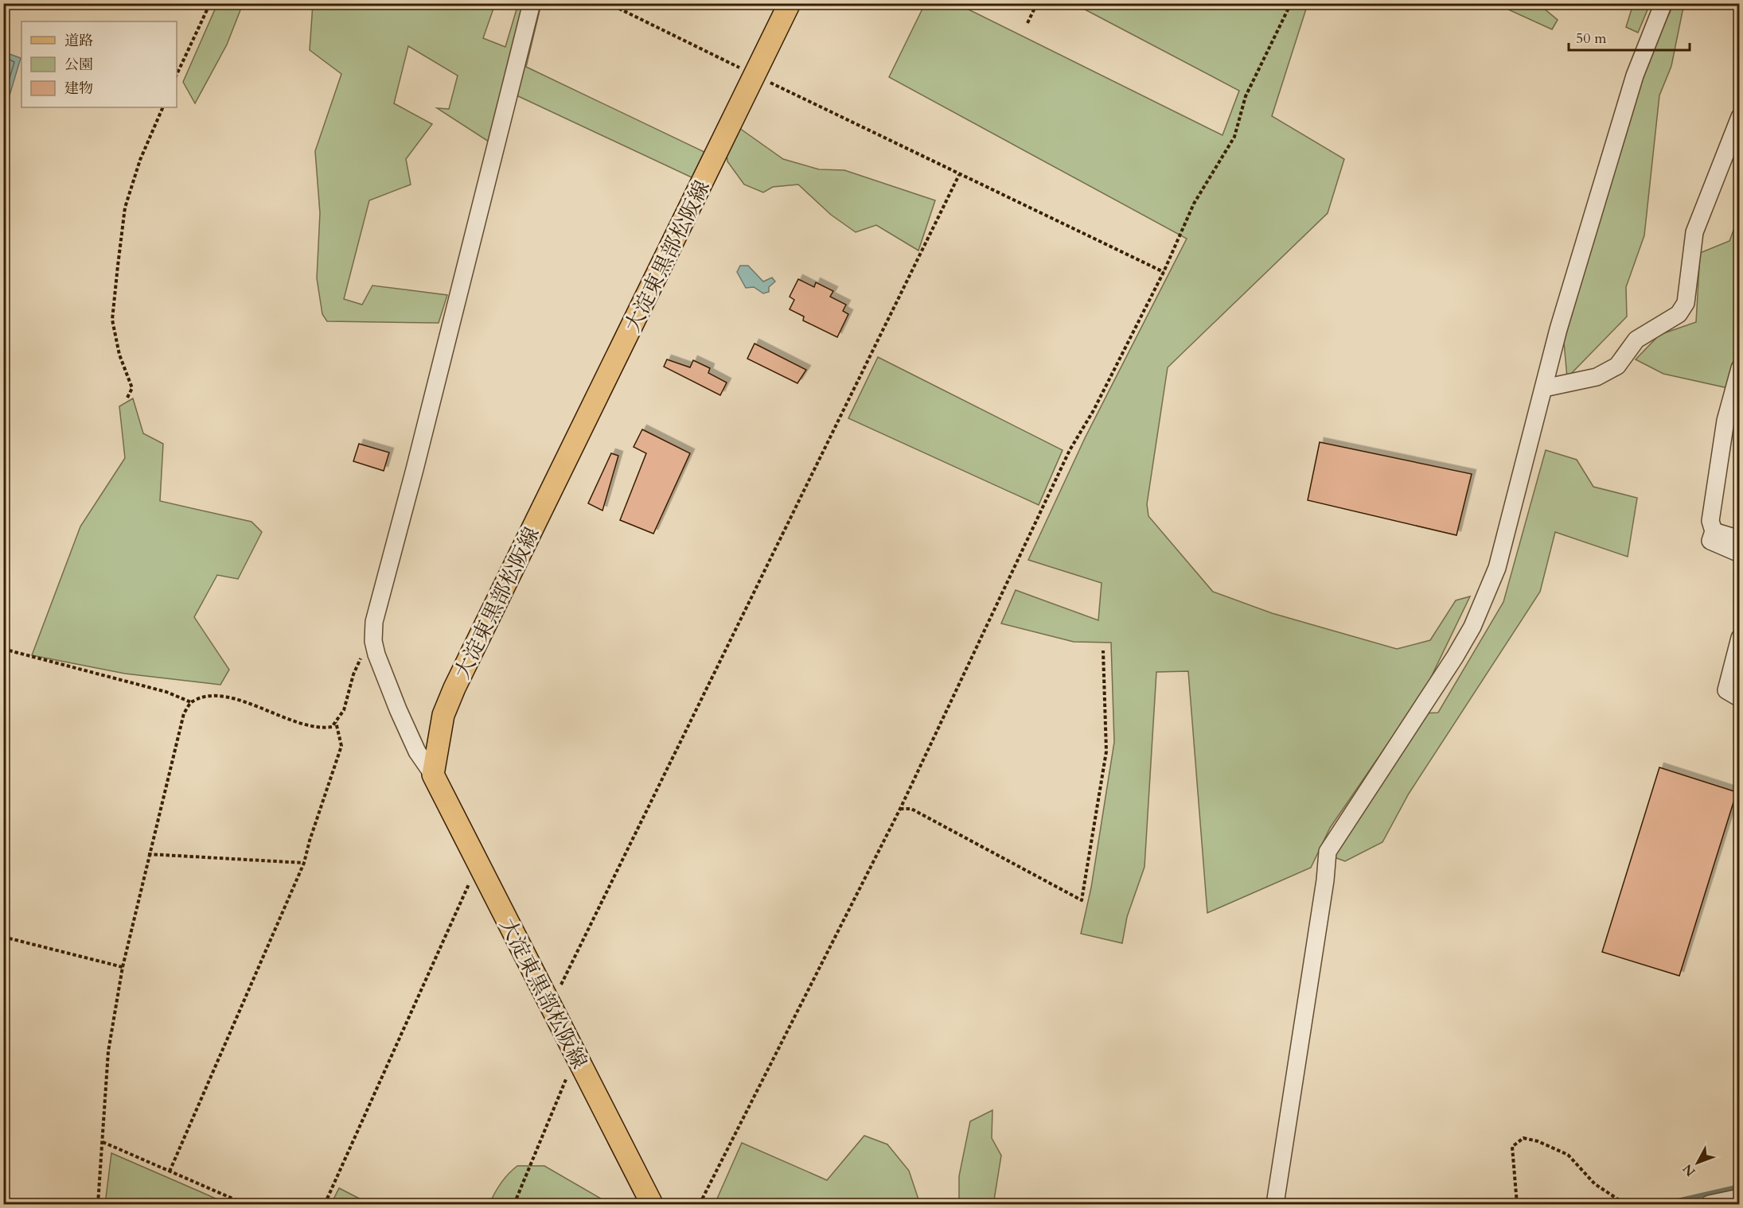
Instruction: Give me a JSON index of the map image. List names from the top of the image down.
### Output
{
  "streets": {
    "main road": ["大淀東黒部松阪線"]
  },
  "legend": ["道路", "公園", "建物"],
  "scale_bar": "50 m",
  "north": "bottom left"
}
